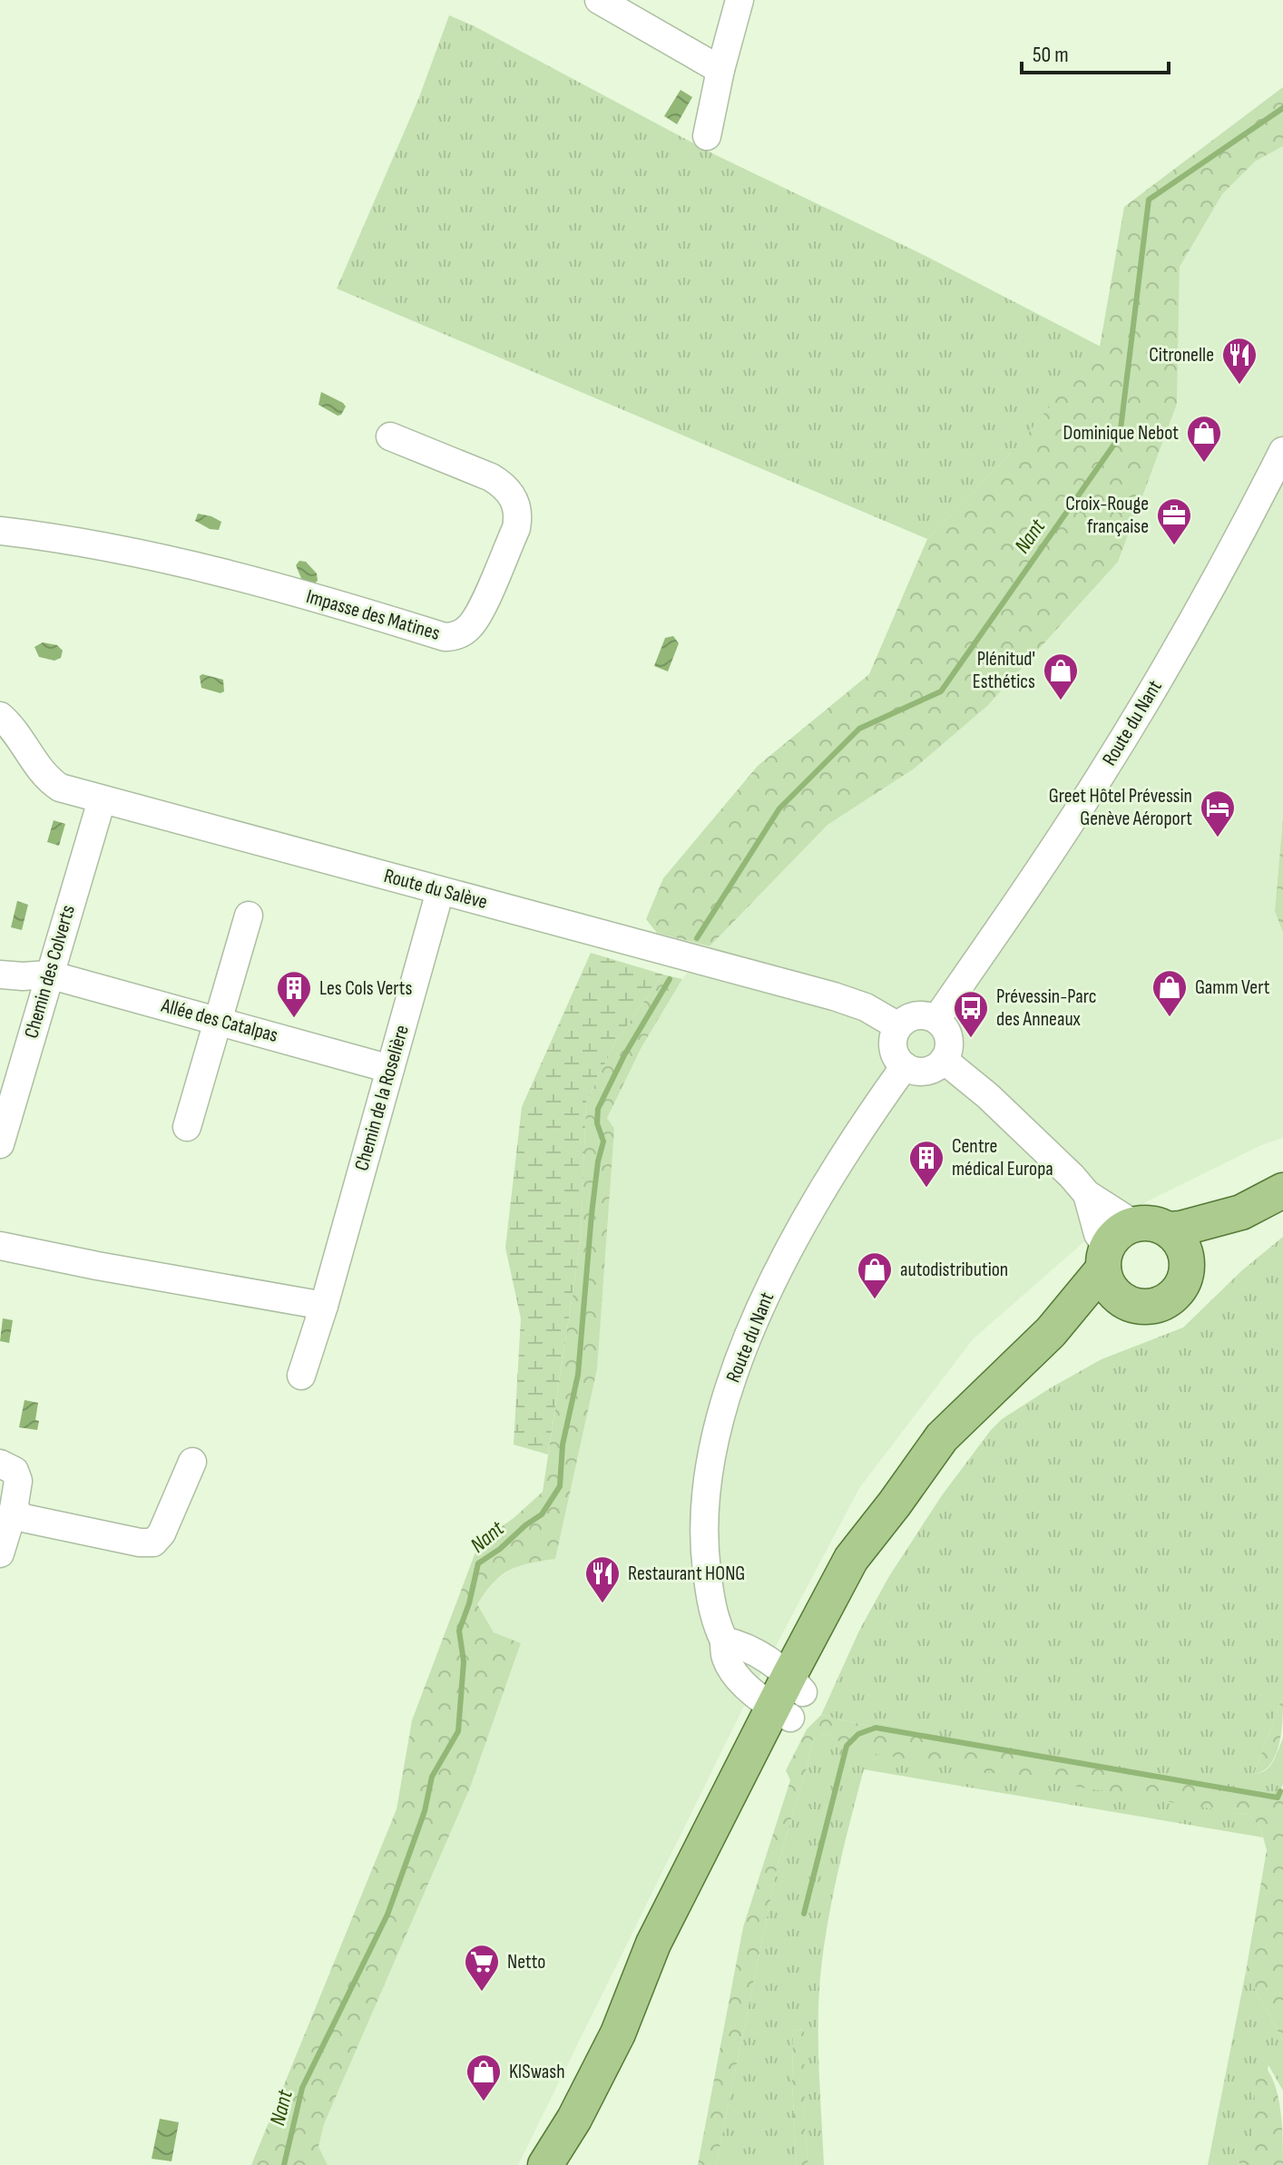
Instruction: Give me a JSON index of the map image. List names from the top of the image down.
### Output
{
  "streets": {
    "street": [
      "Impasse des Matines",
      "Route du Nant",
      "Route du Salève",
      "Chemin des Colverts",
      "Allée des Catalpas",
      "Chemin de la Roselière"
    ]
  },
  "crossings": [
    ["Route du Nant", "Route du Salève"],
    ["Route du Salève", "Chemin des Colverts"],
    ["Route du Salève", "Chemin de la Roselière"],
    ["Chemin des Colverts", "Allée des Catalpas"],
    ["Allée des Catalpas", "Chemin de la Roselière"]
  ],
  "water": ["Nant"],
  "places": {
    "restaurant": ["Citronelle", "Restaurant HONG"],
    "shop": [
      "Dominique Nebot",
      "Plénitud' Esthétics",
      "Gamm Vert",
      "autodistribution",
      "KISwash"
    ],
    "office": ["Croix-Rouge française"],
    "hotel": ["Greet Hôtel Prévessin Genève Aéroport"],
    "building": ["Les Cols Verts", "Centre médical Europa"],
    "bus stop": ["Prévessin-Parc des Anneaux"],
    "supermarket": ["Netto"]
  },
  "scale_bar": "50 m"
}
